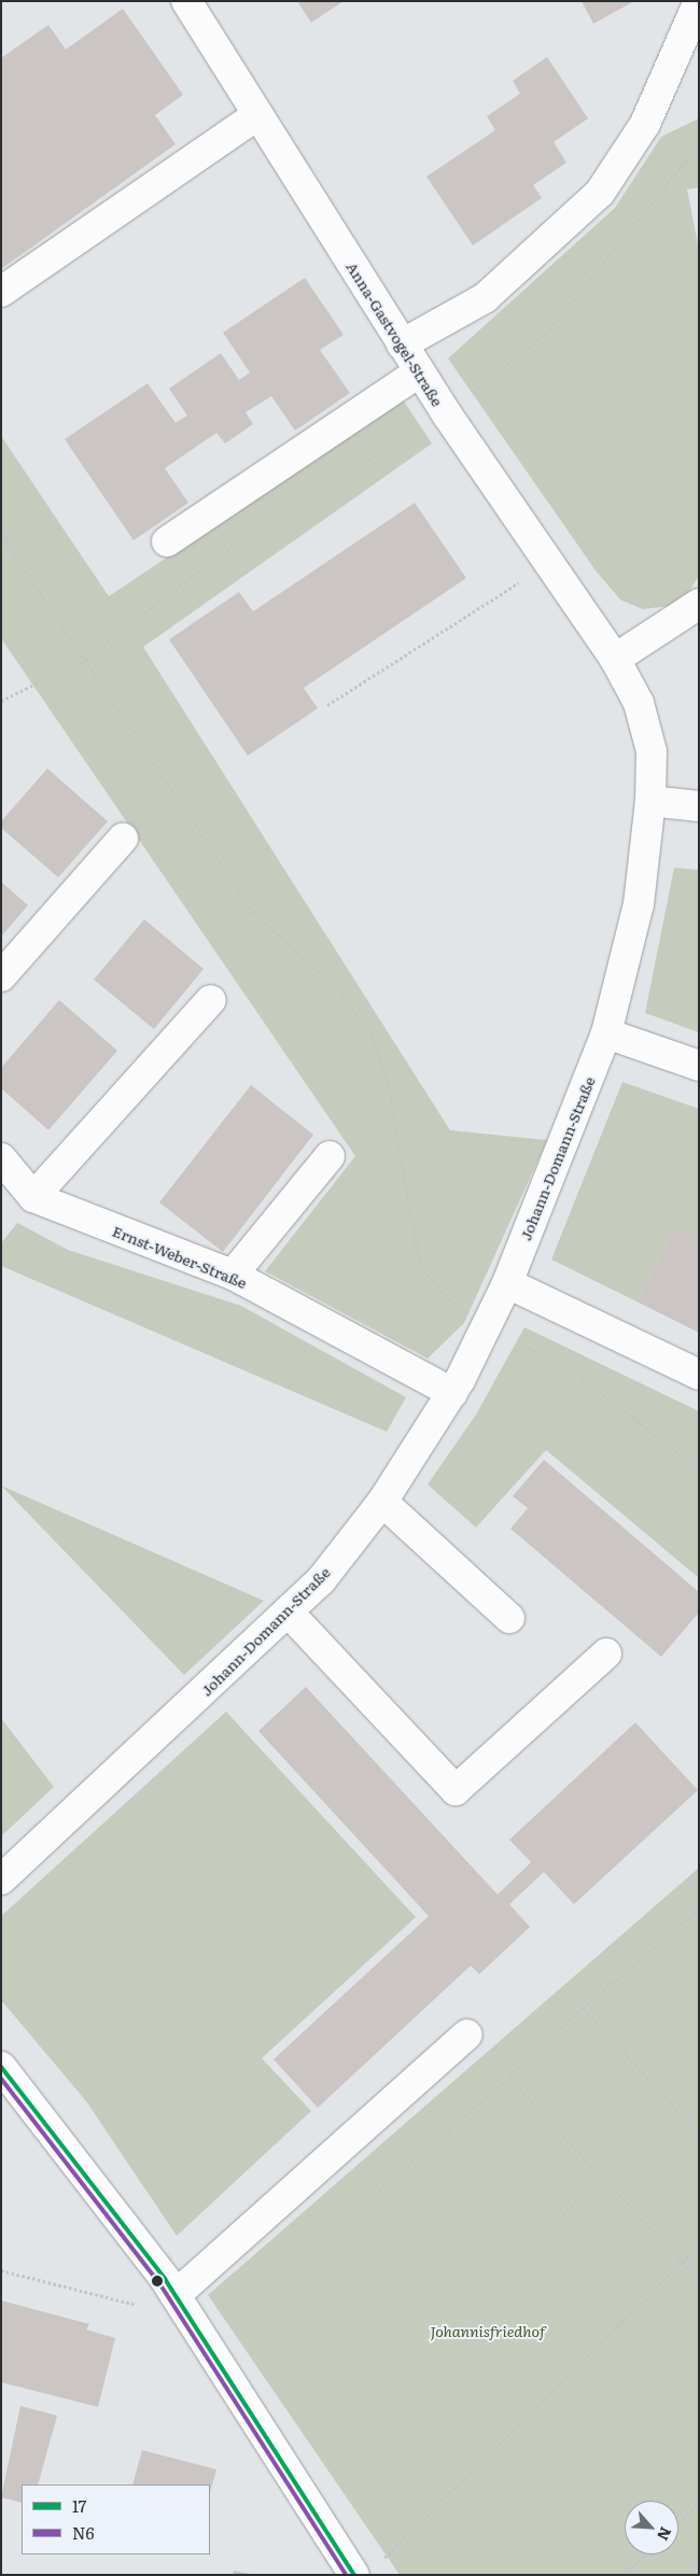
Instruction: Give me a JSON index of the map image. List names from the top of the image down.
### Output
{
  "streets": {
    "street": ["Anna-Gastvogel-Straße", "Johann-Domann-Straße", "Ernst-Weber-Straße"]
  },
  "crossings": [
    ["Anna-Gastvogel-Straße", "Johann-Domann-Straße"],
    ["Johann-Domann-Straße", "Ernst-Weber-Straße"]
  ],
  "parks": ["Johannisfriedhof"],
  "lines": ["transit line 17", "transit line N6"],
  "legend": ["17", "N6"],
  "north": "bottom right"
}
